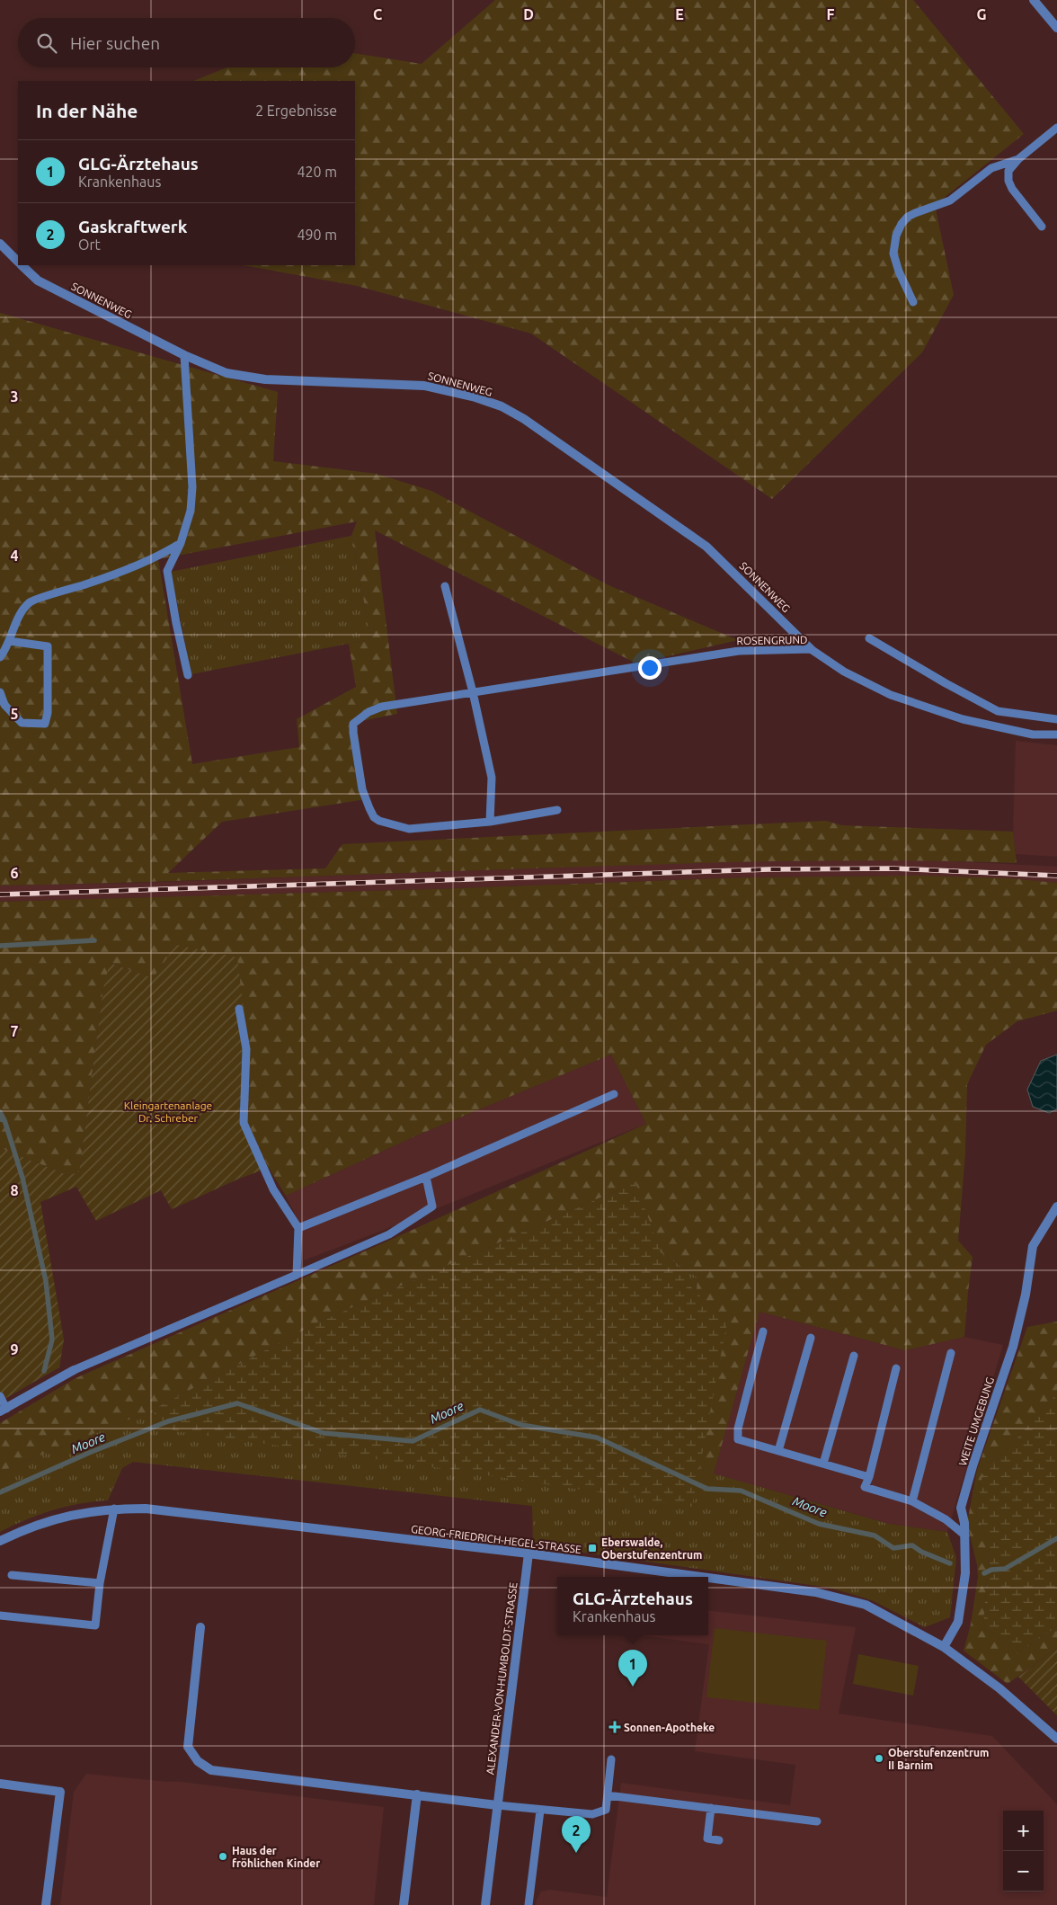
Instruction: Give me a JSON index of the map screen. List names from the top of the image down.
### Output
{
  "streets": {
    "street": [
      "SONNENWEG",
      "WEITE UMGEBUNG",
      "GEORG-FRIEDRICH-HEGEL-STRASSE",
      "ALEXANDER-VON-HUMBOLDT-STRASSE"
    ],
    "lane": ["ROSENGRUND"]
  },
  "crossings": [
    ["SONNENWEG", "ROSENGRUND"],
    ["WEITE UMGEBUNG", "GEORG-FRIEDRICH-HEGEL-STRASSE"],
    ["GEORG-FRIEDRICH-HEGEL-STRASSE", "ALEXANDER-VON-HUMBOLDT-STRASSE"]
  ],
  "water": ["Moore"],
  "parks": ["Kleingartenanlage Dr. Schreber"],
  "places": {
    "transit": ["Eberswalde, Oberstufenzentrum"],
    "health": ["Sonnen-Apotheke"],
    "other": ["Oberstufenzentrum II Barnim", "Haus der fröhlichen Kinder"]
  },
  "page": {
    "search": "Hier suchen",
    "heading": ["In der Nähe", "2 Ergebnisse"],
    "list": [
      {
        "mark": "1",
        "name": "GLG-Ärztehaus",
        "note": "Krankenhaus",
        "value": "420 m"
      },
      {
        "mark": "2",
        "name": "Gaskraftwerk",
        "note": "Ort",
        "value": "490 m"
      }
    ],
    "popup": ["GLG-Ärztehaus", "Krankenhaus"],
    "pins": ["1", "2"],
    "map_buttons": ["+", "−"]
  },
  "grid": {
    "columns": [
      "C",
      "D",
      "E",
      "F",
      "G"
    ],
    "rows": [
      "3",
      "4",
      "5",
      "6",
      "7",
      "8",
      "9"
    ]
  }
}
